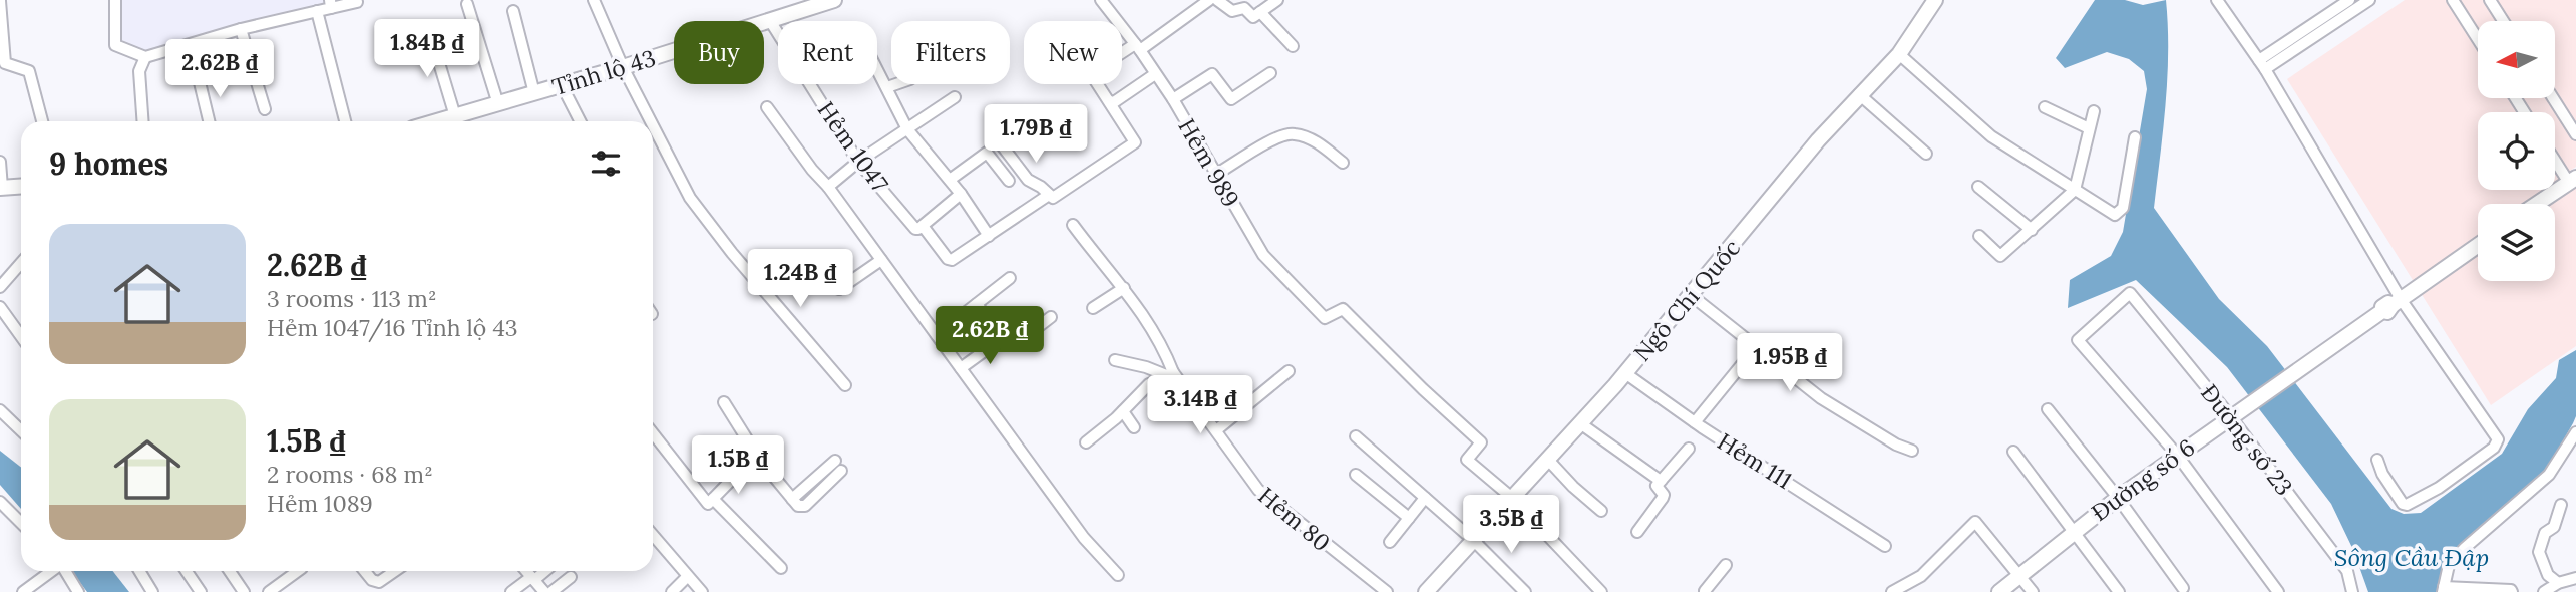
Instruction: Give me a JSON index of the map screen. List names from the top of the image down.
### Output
{
  "streets": {
    "main road": ["Tỉnh lộ 43", "Ngô Chí Quốc", "Đường số 6"],
    "street": [
      "Hẻm 1047",
      "Hẻm 989",
      "Đường số 23",
      "Hẻm 111",
      "Hẻm 80"
    ]
  },
  "crossings": [
    ["Tỉnh lộ 43", "Hẻm 1047"],
    ["Hẻm 989", "Ngô Chí Quốc"],
    ["Ngô Chí Quốc", "Hẻm 111"],
    ["Đường số 23", "Đường số 6"]
  ],
  "water": ["Sông Cầu Đập"],
  "north": "left",
  "page": {
    "price": [
      "1.84B ₫",
      "2.62B ₫",
      "1.79B ₫",
      "1.24B ₫",
      "2.62B ₫",
      "1.95B ₫",
      "3.14B ₫",
      "1.5B ₫",
      "3.5B ₫"
    ],
    "chip": [
      "Buy",
      "Rent",
      "Filters",
      "New"
    ],
    "heading": "9 homes",
    "list": [
      {
        "name": "2.62B ₫",
        "note": "3 rooms · 113 m² · Hẻm 1047/16 Tỉnh lộ 43"
      },
      {
        "name": "1.5B ₫",
        "note": "2 rooms · 68 m² · Hẻm 1089"
      }
    ]
  }
}
